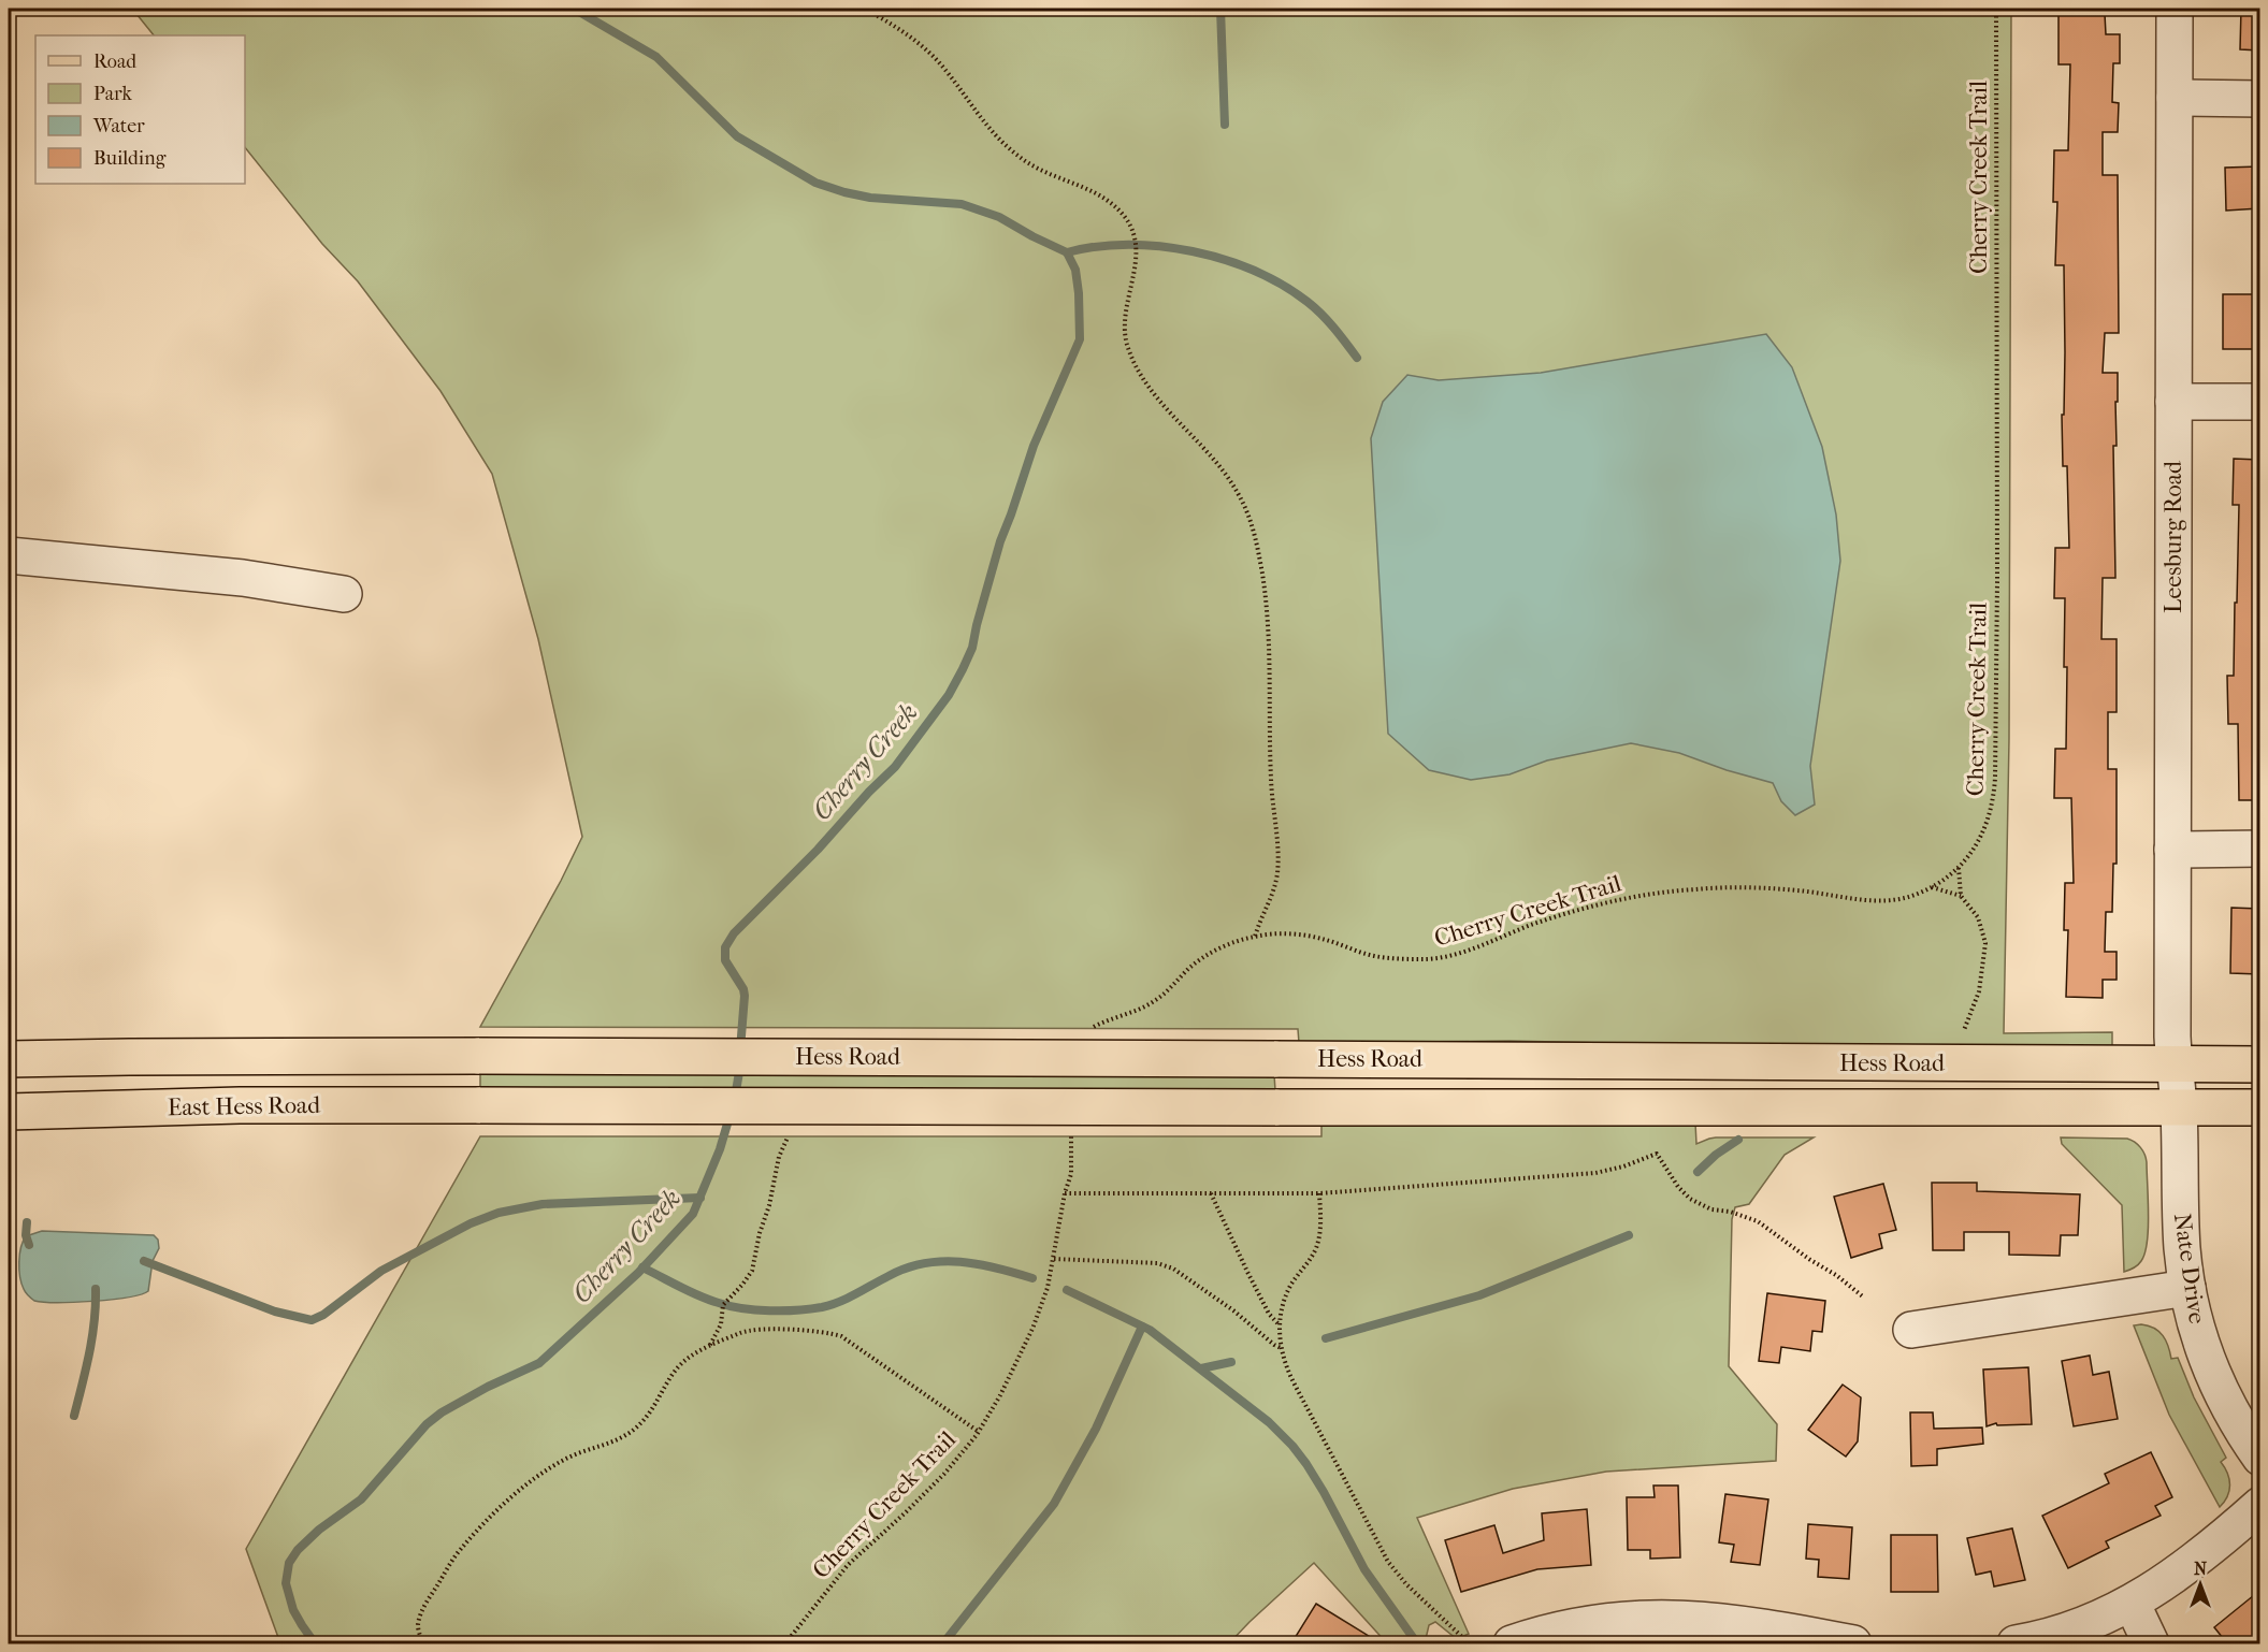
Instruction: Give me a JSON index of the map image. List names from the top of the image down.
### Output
{
  "streets": {
    "main road": ["Hess Road", "East Hess Road"],
    "street": ["Leesburg Road", "Nate Drive"],
    "path": ["Cherry Creek Trail"]
  },
  "crossings": [
    ["Leesburg Road", "Hess Road"],
    ["Leesburg Road", "Nate Drive"],
    ["Hess Road", "East Hess Road"],
    ["Hess Road", "Nate Drive"]
  ],
  "water": ["Cherry Creek"],
  "legend": [
    "Road",
    "Park",
    "Water",
    "Building"
  ],
  "north": "top"
}
